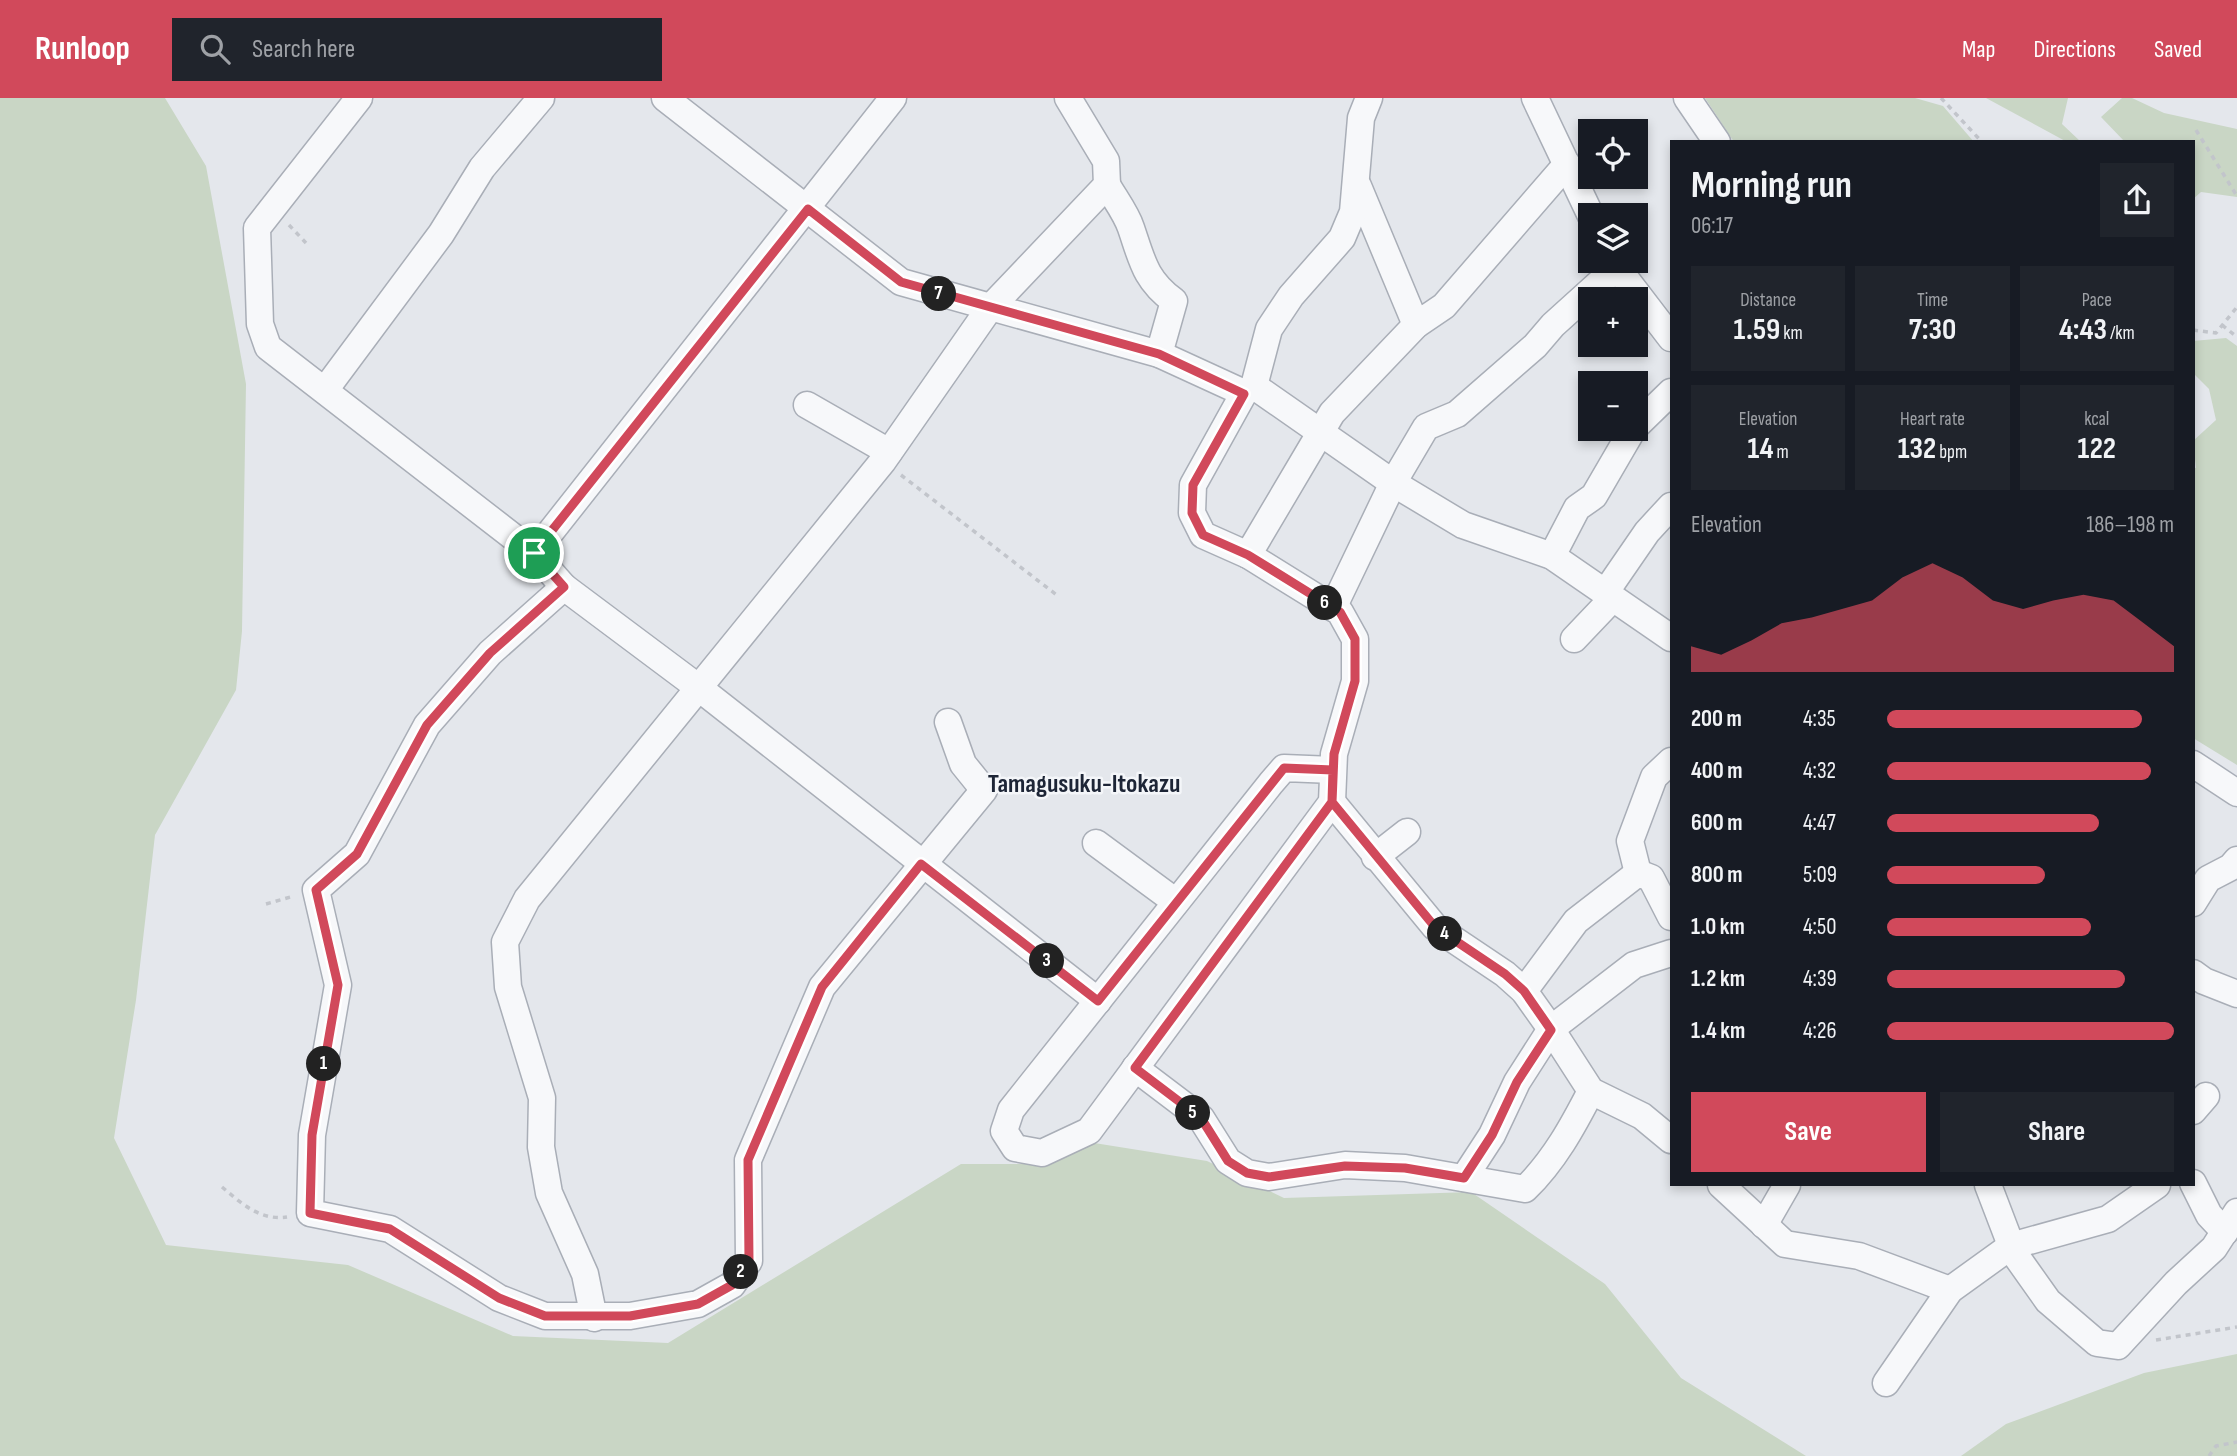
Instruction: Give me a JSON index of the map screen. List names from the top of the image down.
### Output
{
  "districts": ["Tamagusuku-Itokazu"],
  "page": {
    "header": "Runloop",
    "search": "Search here",
    "nav": ["Map", "Directions", "Saved"],
    "map_buttons": ["+", "−"],
    "heading": ["Morning run", "06:17"],
    "stats": [
      ["Distance", "1.59 km"],
      ["Time", "7:30"],
      ["Pace", "4:43 /km"],
      ["Elevation", "14 m"],
      ["Heart rate", "132 bpm"],
      ["kcal", "122"]
    ],
    "pins": [
      "7",
      "6",
      "4",
      "3",
      "1",
      "5",
      "2"
    ],
    "chart": ["Elevation", "186–198 m"],
    "list": [
      {
        "name": "200 m",
        "note": "4:35"
      },
      {
        "name": "400 m",
        "note": "4:32"
      },
      {
        "name": "600 m",
        "note": "4:47"
      },
      {
        "name": "800 m",
        "note": "5:09"
      },
      {
        "name": "1.0 km",
        "note": "4:50"
      },
      {
        "name": "1.2 km",
        "note": "4:39"
      },
      {
        "name": "1.4 km",
        "note": "4:26"
      }
    ],
    "buttons": ["Save", "Share"]
  }
}
